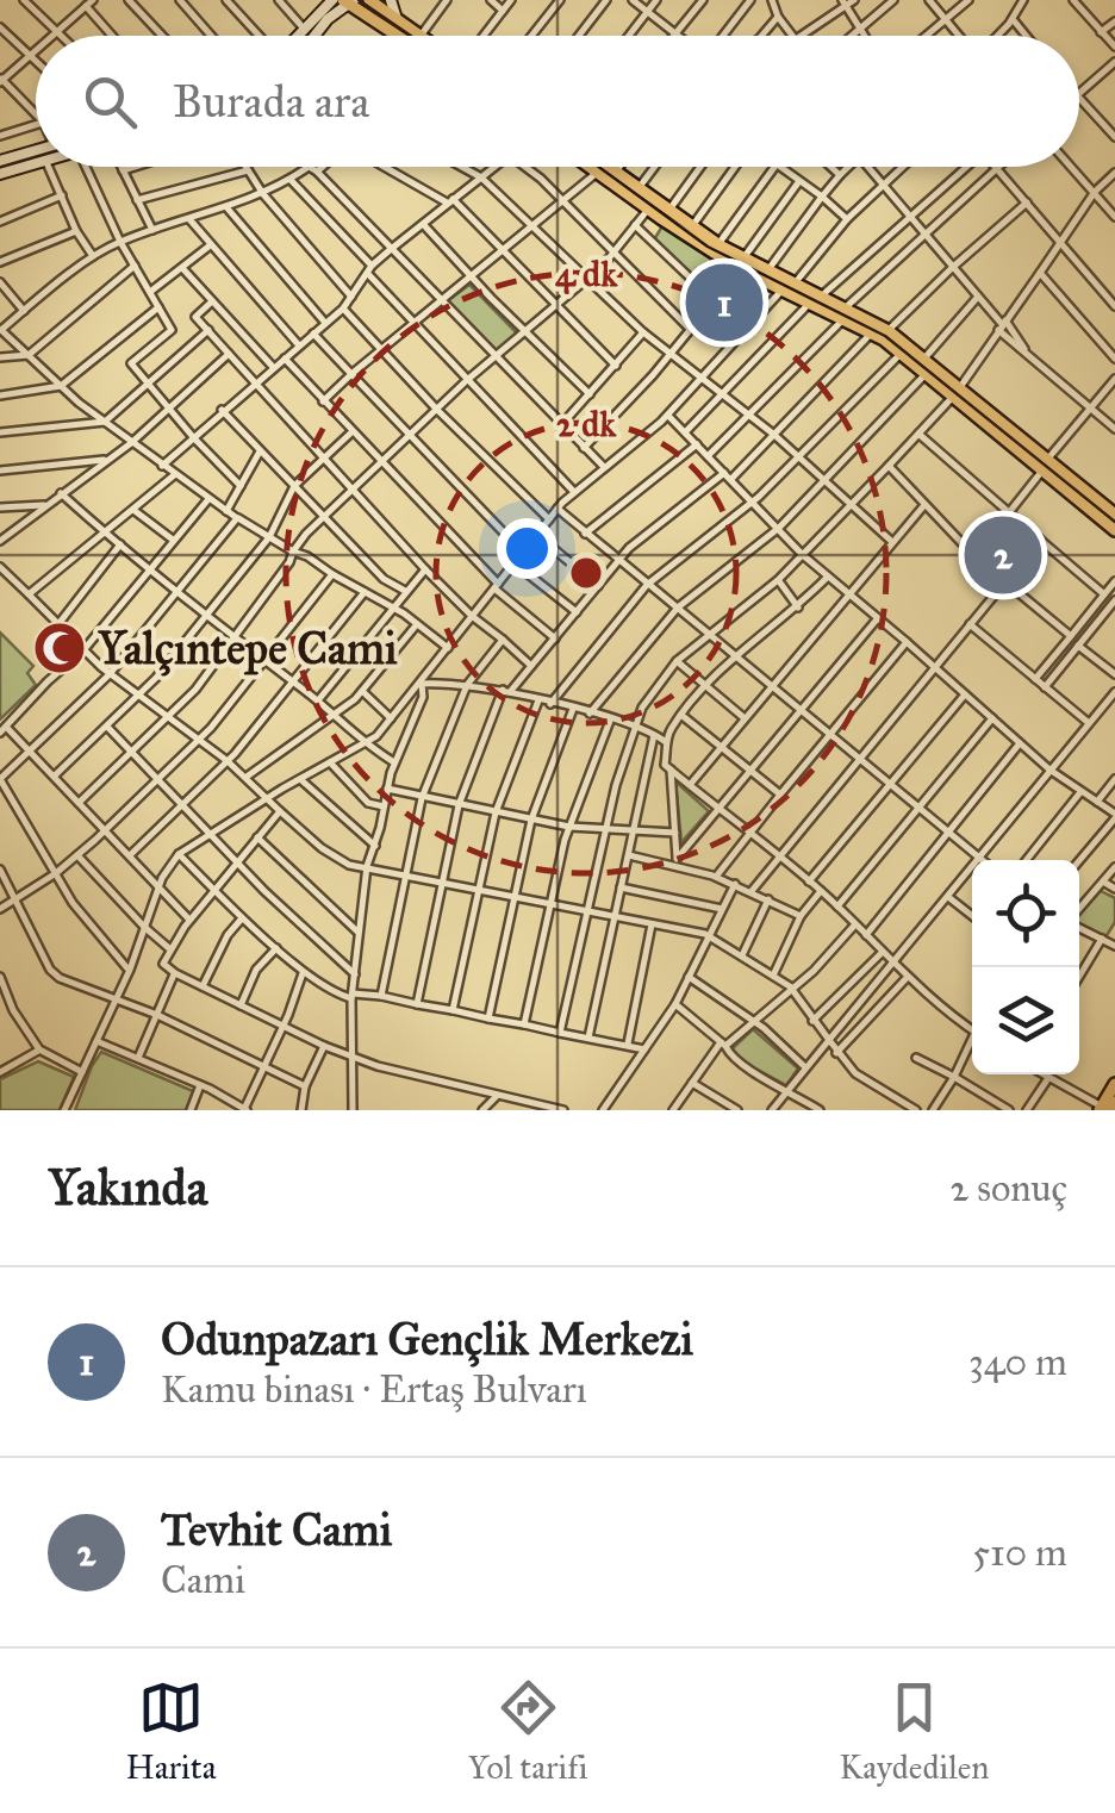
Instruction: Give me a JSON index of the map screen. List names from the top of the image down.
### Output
{
  "places": {
    "mosque": ["Yalçıntepe Cami"]
  },
  "page": {
    "search": "Burada ara",
    "pins": ["1", "2"],
    "heading": ["Yakında", "2 sonuç"],
    "list": [
      {
        "mark": "1",
        "name": "Odunpazarı Gençlik Merkezi",
        "note": "Kamu binası · Ertaş Bulvarı",
        "value": "340 m"
      },
      {
        "mark": "2",
        "name": "Tevhit Cami",
        "note": "Cami",
        "value": "510 m"
      }
    ],
    "nav": ["Harita", "Yol tarifi", "Kaydedilen"]
  },
  "rings": ["4 dk", "2 dk"]
}
